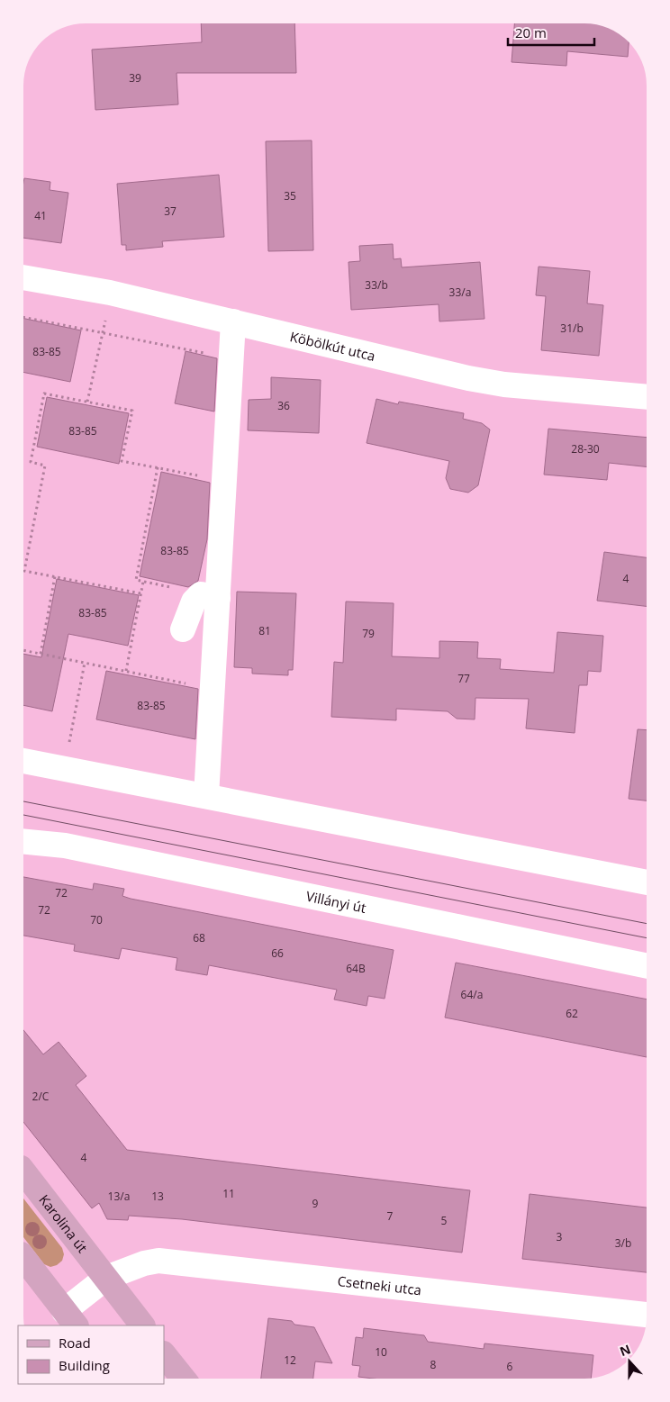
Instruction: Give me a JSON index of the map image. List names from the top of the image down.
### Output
{
  "streets": {
    "main road": ["Karolina út"],
    "street": ["Köbölkút utca", "Villányi út", "Csetneki utca"]
  },
  "crossings": [
    ["Karolina út", "Csetneki utca"]
  ],
  "house_numbers": [
    "39",
    "35",
    "37",
    "41",
    "33/b",
    "33/a",
    "31/b",
    "83-85",
    "36",
    "83-85",
    "28-30",
    "83-85",
    "4",
    "83-85",
    "81",
    "79",
    "77",
    "83-85",
    "72",
    "72",
    "70",
    "68",
    "66",
    "64B",
    "64/a",
    "62",
    "2/C",
    "4",
    "11",
    "13/a",
    "13",
    "9",
    "7",
    "5",
    "3",
    "3/b",
    "10",
    "12",
    "8",
    "6"
  ],
  "legend": ["Road", "Building"],
  "scale_bar": "20 m",
  "north": "top"
}
